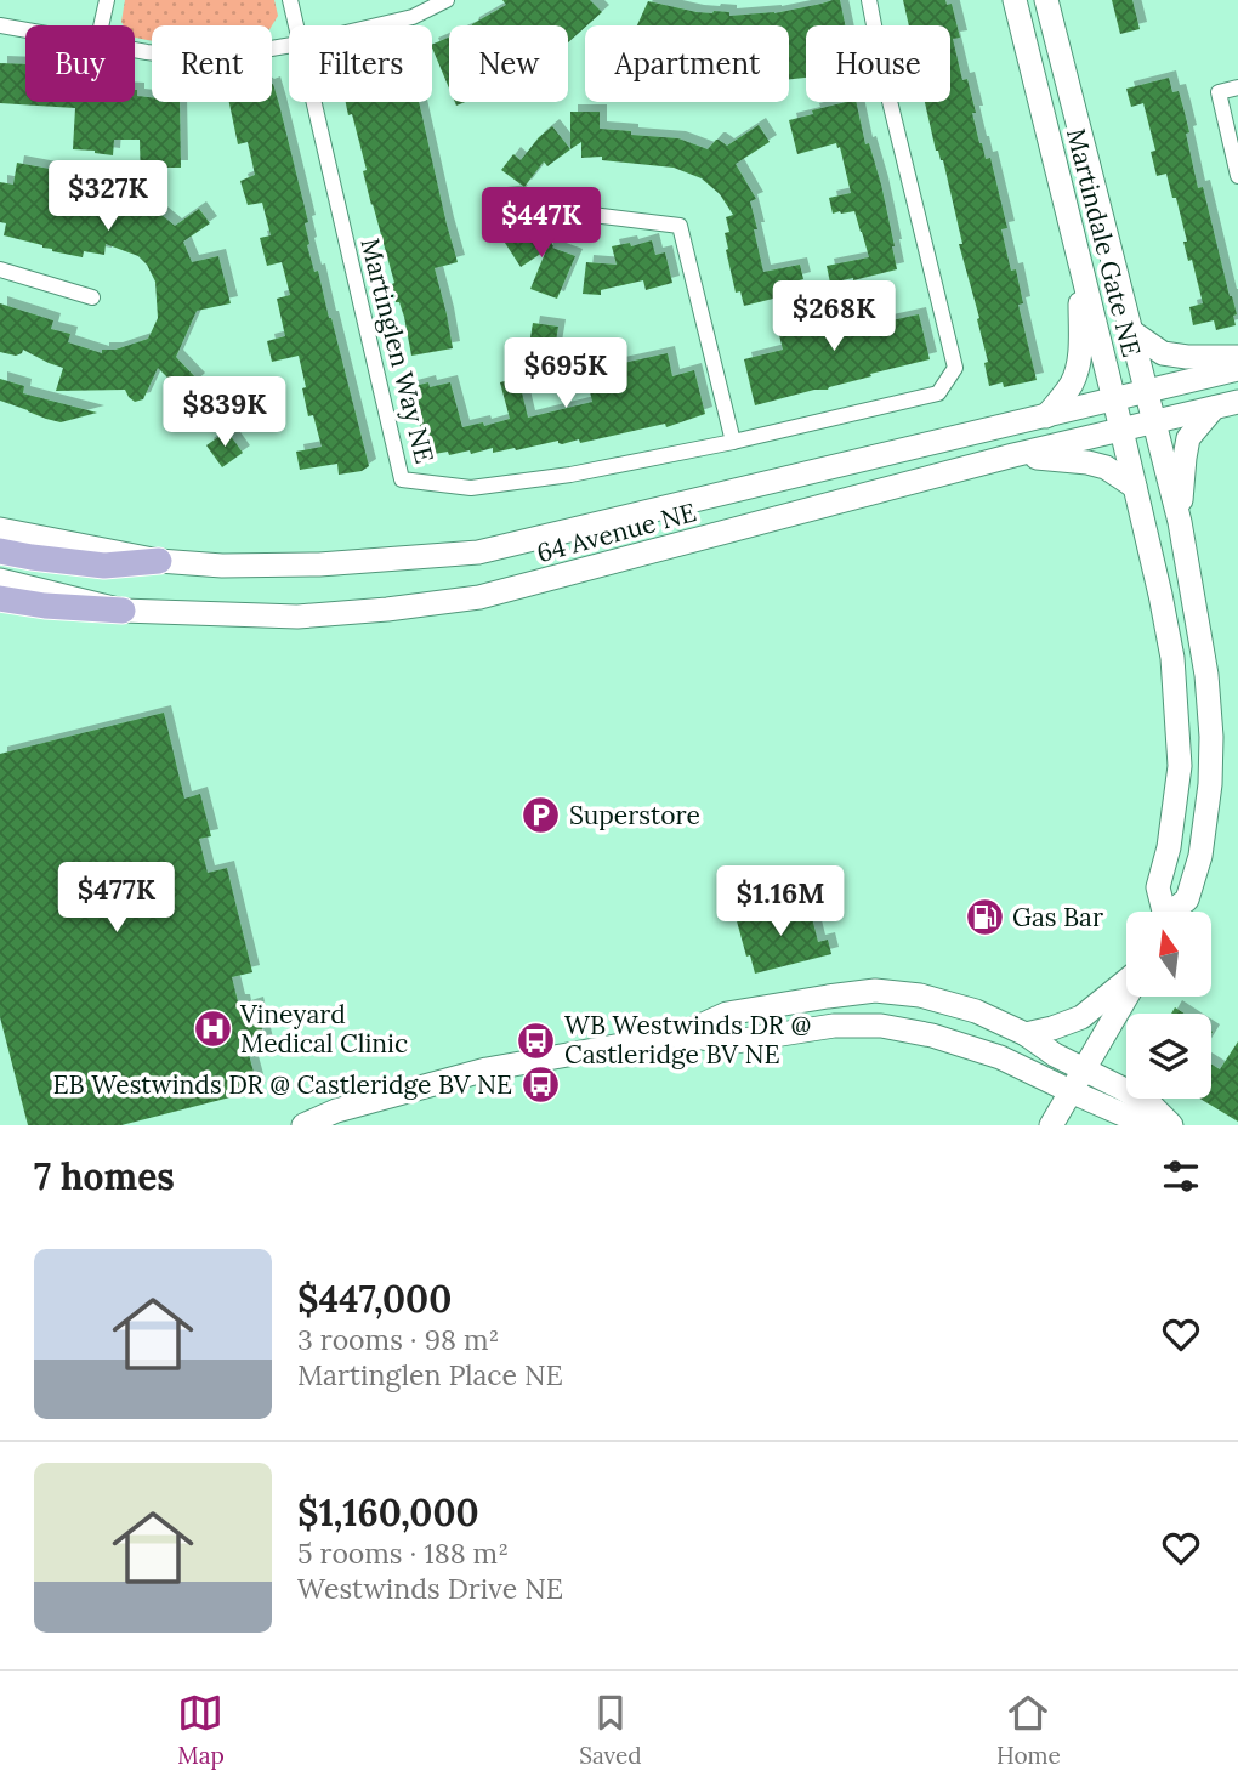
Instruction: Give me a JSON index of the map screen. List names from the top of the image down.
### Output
{
  "streets": {
    "street": ["Martindale Gate NE", "Martinglen Way NE", "64 Avenue NE"]
  },
  "crossings": [
    ["Martindale Gate NE", "64 Avenue NE"]
  ],
  "places": {
    "parking": ["Superstore"],
    "fuel station": ["Gas Bar"],
    "hospital": ["Vineyard Medical Clinic"],
    "bus stop": ["WB Westwinds DR @ Castleridge BV NE", "EB Westwinds DR @ Castleridge BV NE"]
  },
  "north": "top",
  "page": {
    "chip": [
      "Buy",
      "Rent",
      "Filters",
      "New",
      "Apartment",
      "House"
    ],
    "price": [
      "$327K",
      "$447K",
      "$268K",
      "$695K",
      "$839K",
      "$477K",
      "$1.16M"
    ],
    "heading": "7 homes",
    "list": [
      {
        "name": "$447,000",
        "note": "3 rooms · 98 m² · Martinglen Place NE"
      },
      {
        "name": "$1,160,000",
        "note": "5 rooms · 188 m² · Westwinds Drive NE"
      }
    ],
    "tabs": ["Map", "Saved", "Home"]
  }
}
